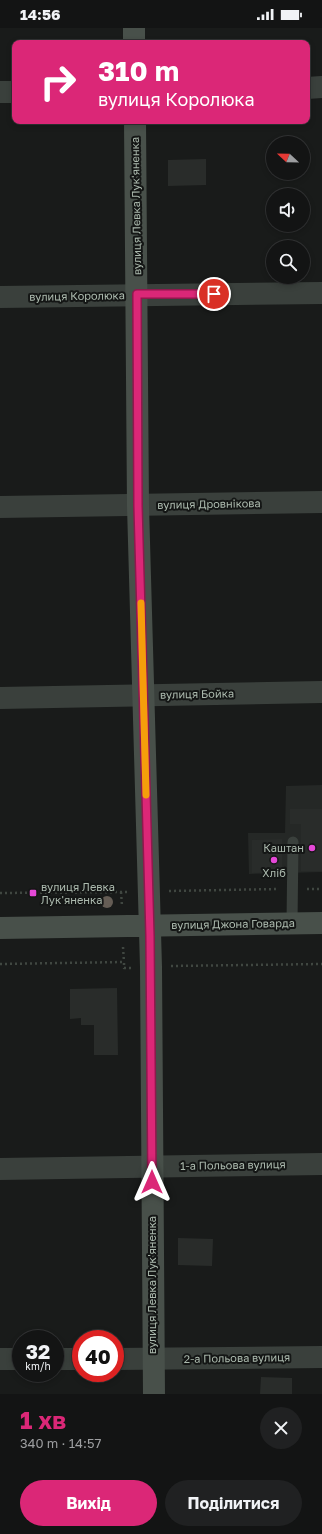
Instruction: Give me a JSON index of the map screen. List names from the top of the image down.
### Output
{
  "streets": {
    "street": [
      "вулиця Левка Лук'яненка",
      "вулиця Королюка",
      "вулиця Дровнікова",
      "вулиця Бойка",
      "вулиця Джона Говарда",
      "1-а Польова вулиця",
      "2-а Польова вулиця"
    ]
  },
  "crossings": [
    ["вулиця Левка Лук'яненка", "вулиця Королюка"],
    ["вулиця Левка Лук'яненка", "вулиця Дровнікова"],
    ["вулиця Левка Лук'яненка", "вулиця Бойка"],
    ["вулиця Левка Лук'яненка", "вулиця Джона Говарда"],
    ["вулиця Левка Лук'яненка", "1-а Польова вулиця"],
    ["вулиця Левка Лук'яненка", "2-а Польова вулиця"]
  ],
  "places": {
    "other": ["Каштан", "Хліб"],
    "transit": ["вулиця Левка Лук'яненка"]
  },
  "north": "left",
  "page": {
    "status": "14:56",
    "turn": ["310 m", "вулиця Королюка"],
    "speed": "32 km/h",
    "limit": "40",
    "heading": ["1 хв", "340 m · 14:57"],
    "buttons": ["Вихід", "Поділитися"]
  }
}
